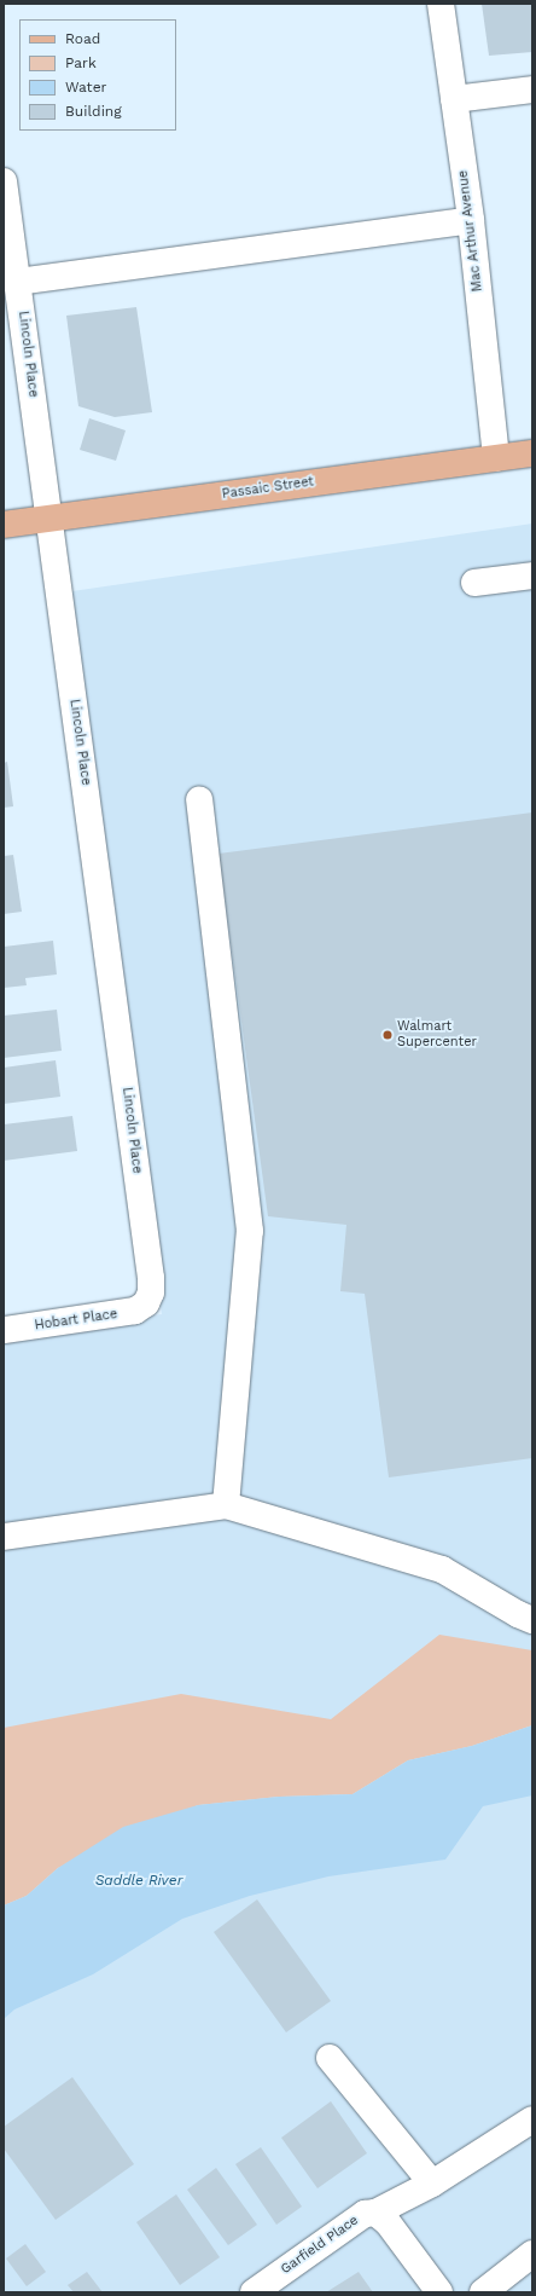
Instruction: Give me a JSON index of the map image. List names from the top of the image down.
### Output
{
  "streets": {
    "main road": ["Passaic Street"],
    "street": [
      "Mac Arthur Avenue",
      "Lincoln Place",
      "Hobart Place",
      "Garfield Place"
    ]
  },
  "crossings": [
    ["Mac Arthur Avenue", "Passaic Street"],
    ["Lincoln Place", "Passaic Street"],
    ["Lincoln Place", "Hobart Place"]
  ],
  "water": ["Saddle River"],
  "places": ["Walmart Supercenter"],
  "legend": [
    "Road",
    "Park",
    "Water",
    "Building"
  ]
}
